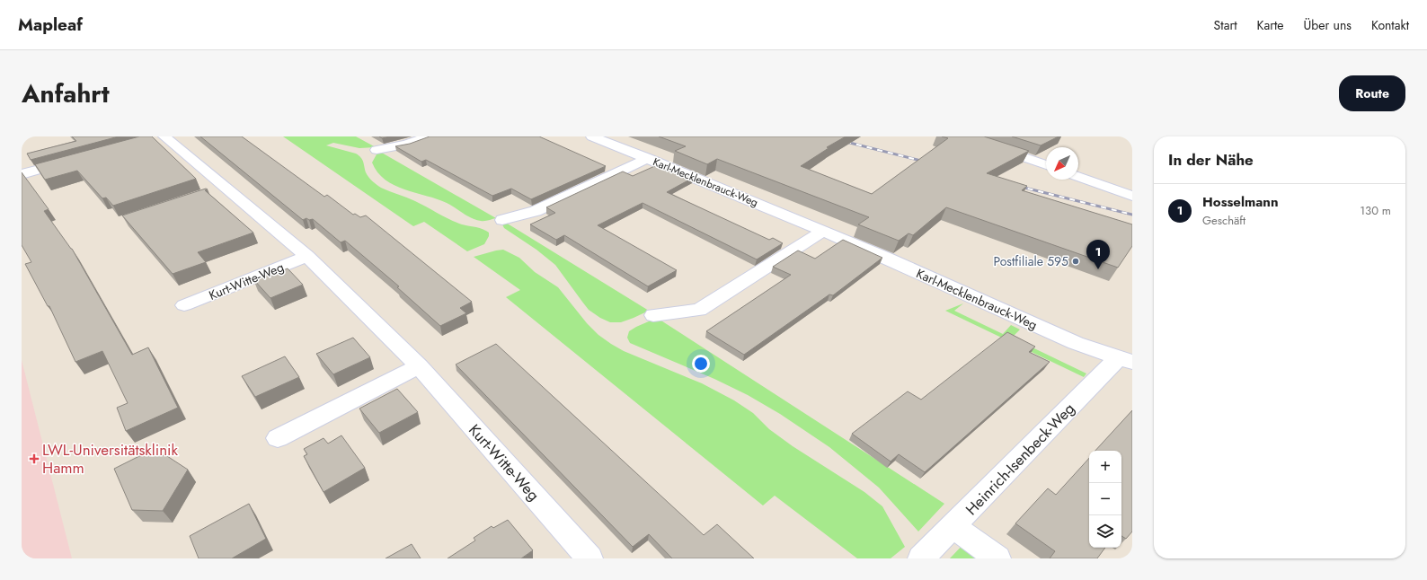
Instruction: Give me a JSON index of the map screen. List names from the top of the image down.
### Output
{
  "streets": {
    "street": ["Karl-Mecklenbrauck-Weg", "Kurt-Witte-Weg", "Heinrich-Isenbeck-Weg"]
  },
  "crossings": [
    ["Karl-Mecklenbrauck-Weg", "Heinrich-Isenbeck-Weg"]
  ],
  "places": {
    "other": ["Postfiliale 595"],
    "health": ["LWL-Universitätsklinik Hamm"]
  },
  "north": "bottom left",
  "page": {
    "header": "Mapleaf",
    "nav": [
      "Start",
      "Karte",
      "Über uns",
      "Kontakt"
    ],
    "title": "Anfahrt",
    "buttons": "Route",
    "heading": "In der Nähe",
    "list": [
      {
        "mark": "1",
        "name": "Hosselmann",
        "note": "Geschäft",
        "value": "130 m"
      }
    ],
    "pins": "1",
    "map_buttons": ["+", "−"]
  }
}
